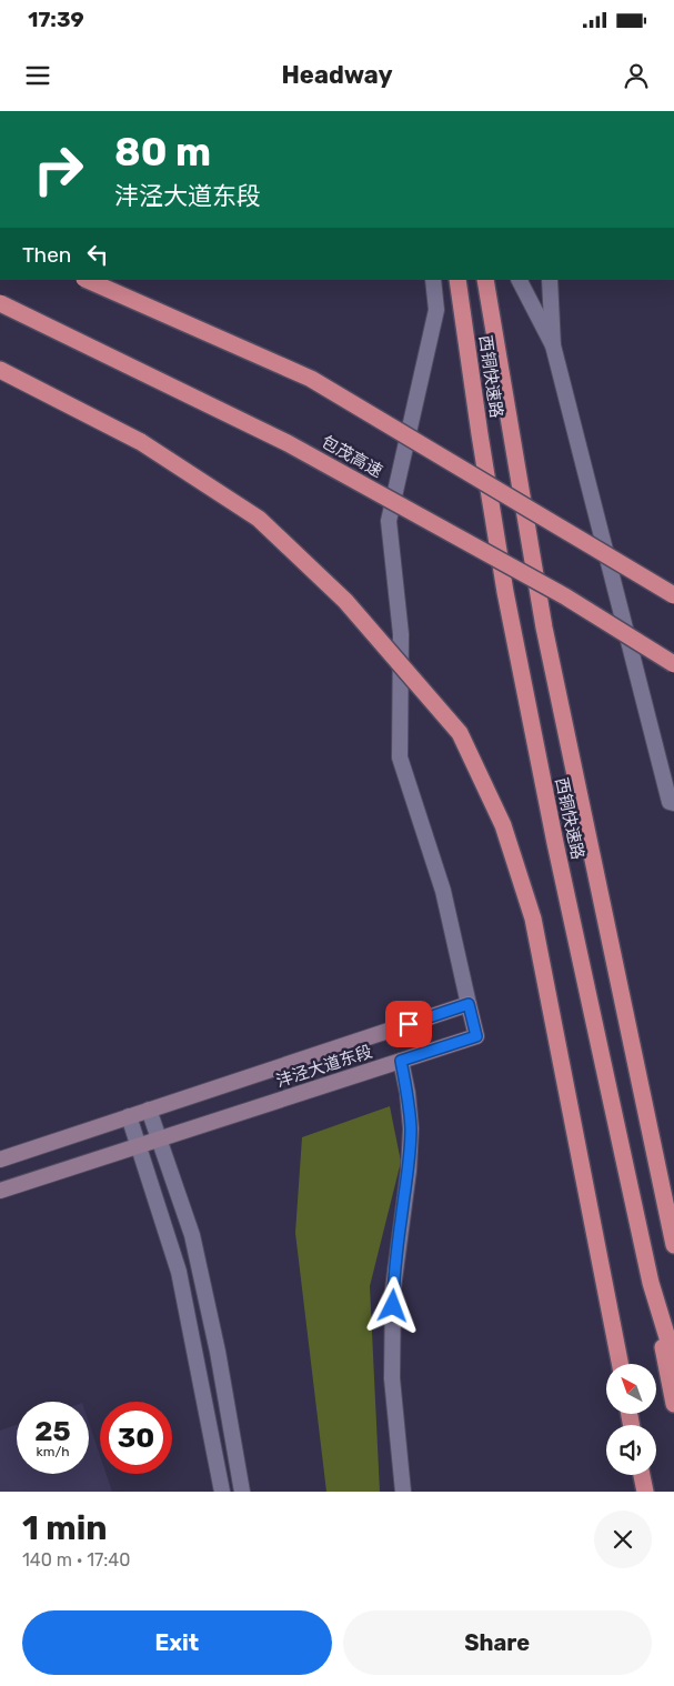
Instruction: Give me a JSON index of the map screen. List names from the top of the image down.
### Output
{
  "streets": {
    "highway": ["西铜快速路", "包茂高速"],
    "main road": ["沣泾大道东段"]
  },
  "north": "top left",
  "page": {
    "status": "17:39",
    "header": "Headway",
    "turn": ["80 m", "沣泾大道东段"],
    "then": "Then",
    "speed": "25 km/h",
    "limit": "30",
    "heading": ["1 min", "140 m · 17:40"],
    "buttons": ["Exit", "Share"]
  }
}
